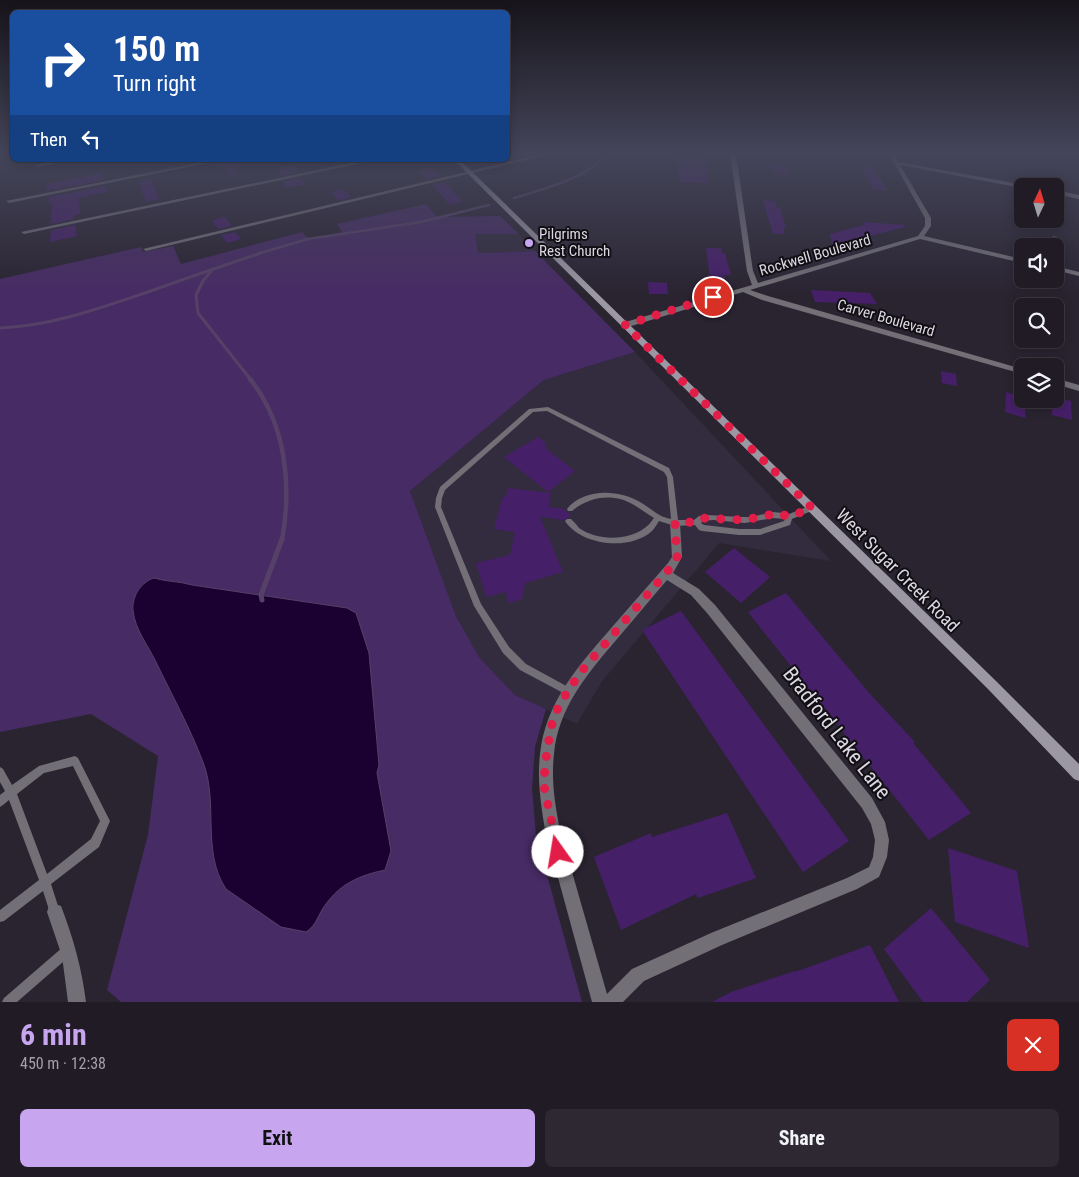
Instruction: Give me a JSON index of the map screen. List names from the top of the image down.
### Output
{
  "streets": {
    "main road": ["West Sugar Creek Road"],
    "street": ["Rockwell Boulevard", "Carver Boulevard", "Bradford Lake Lane"]
  },
  "crossings": [
    ["Rockwell Boulevard", "Carver Boulevard"],
    ["Rockwell Boulevard", "West Sugar Creek Road"]
  ],
  "places": ["Pilgrims Rest Church"],
  "north": "top",
  "page": {
    "turn": ["150 m", "Turn right"],
    "then": "Then",
    "heading": ["6 min", "450 m · 12:38"],
    "buttons": ["Exit", "Share"]
  }
}
